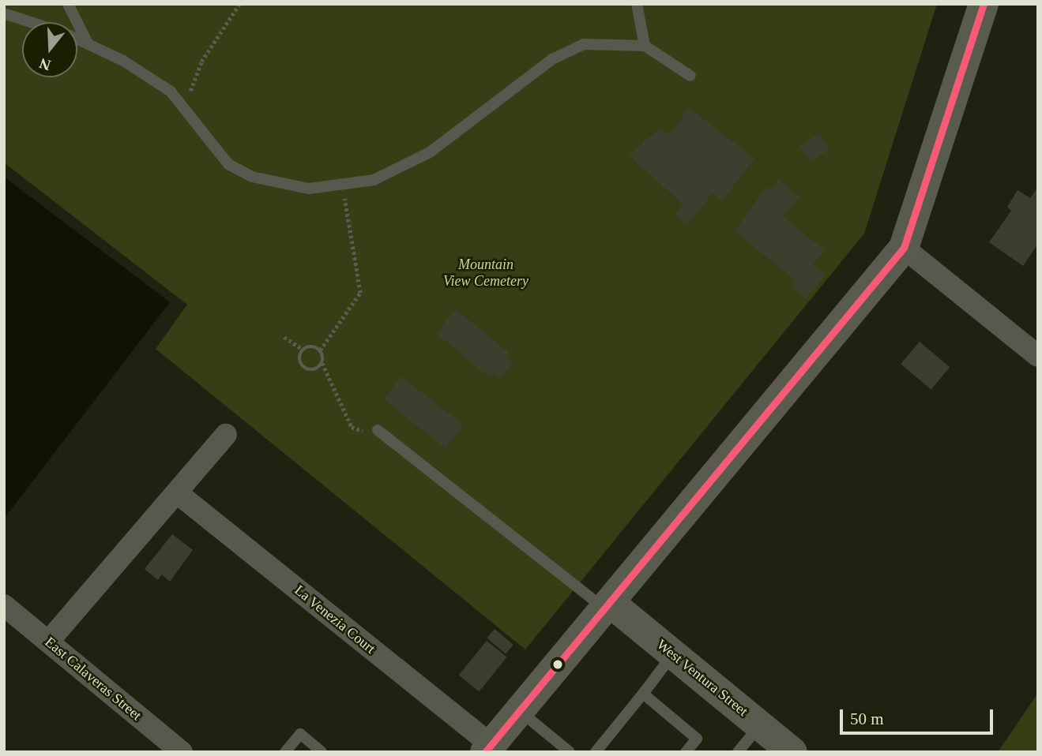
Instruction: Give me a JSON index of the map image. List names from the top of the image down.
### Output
{
  "streets": {
    "main road": ["West Ventura Street"],
    "street": ["La Venezia Court", "East Calaveras Street"]
  },
  "parks": ["Mountain View Cemetery"],
  "scale_bar": "50 m",
  "north": "bottom"
}
